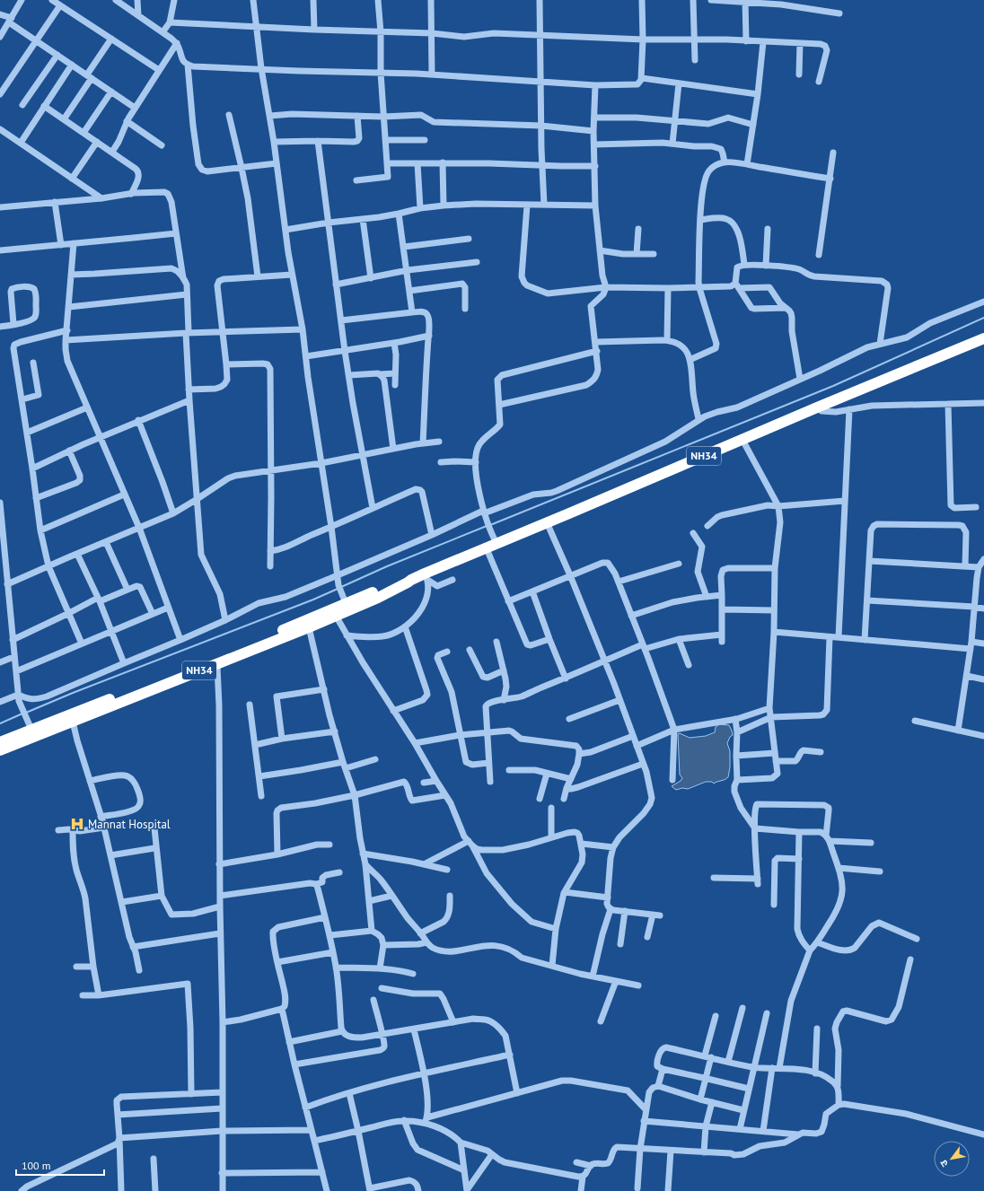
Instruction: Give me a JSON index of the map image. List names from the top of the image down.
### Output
{
  "streets": {
    "highway": ["NH34"]
  },
  "places": {
    "hospital": ["Mannat Hospital"]
  },
  "scale_bar": "100 m",
  "north": "bottom left"
}
